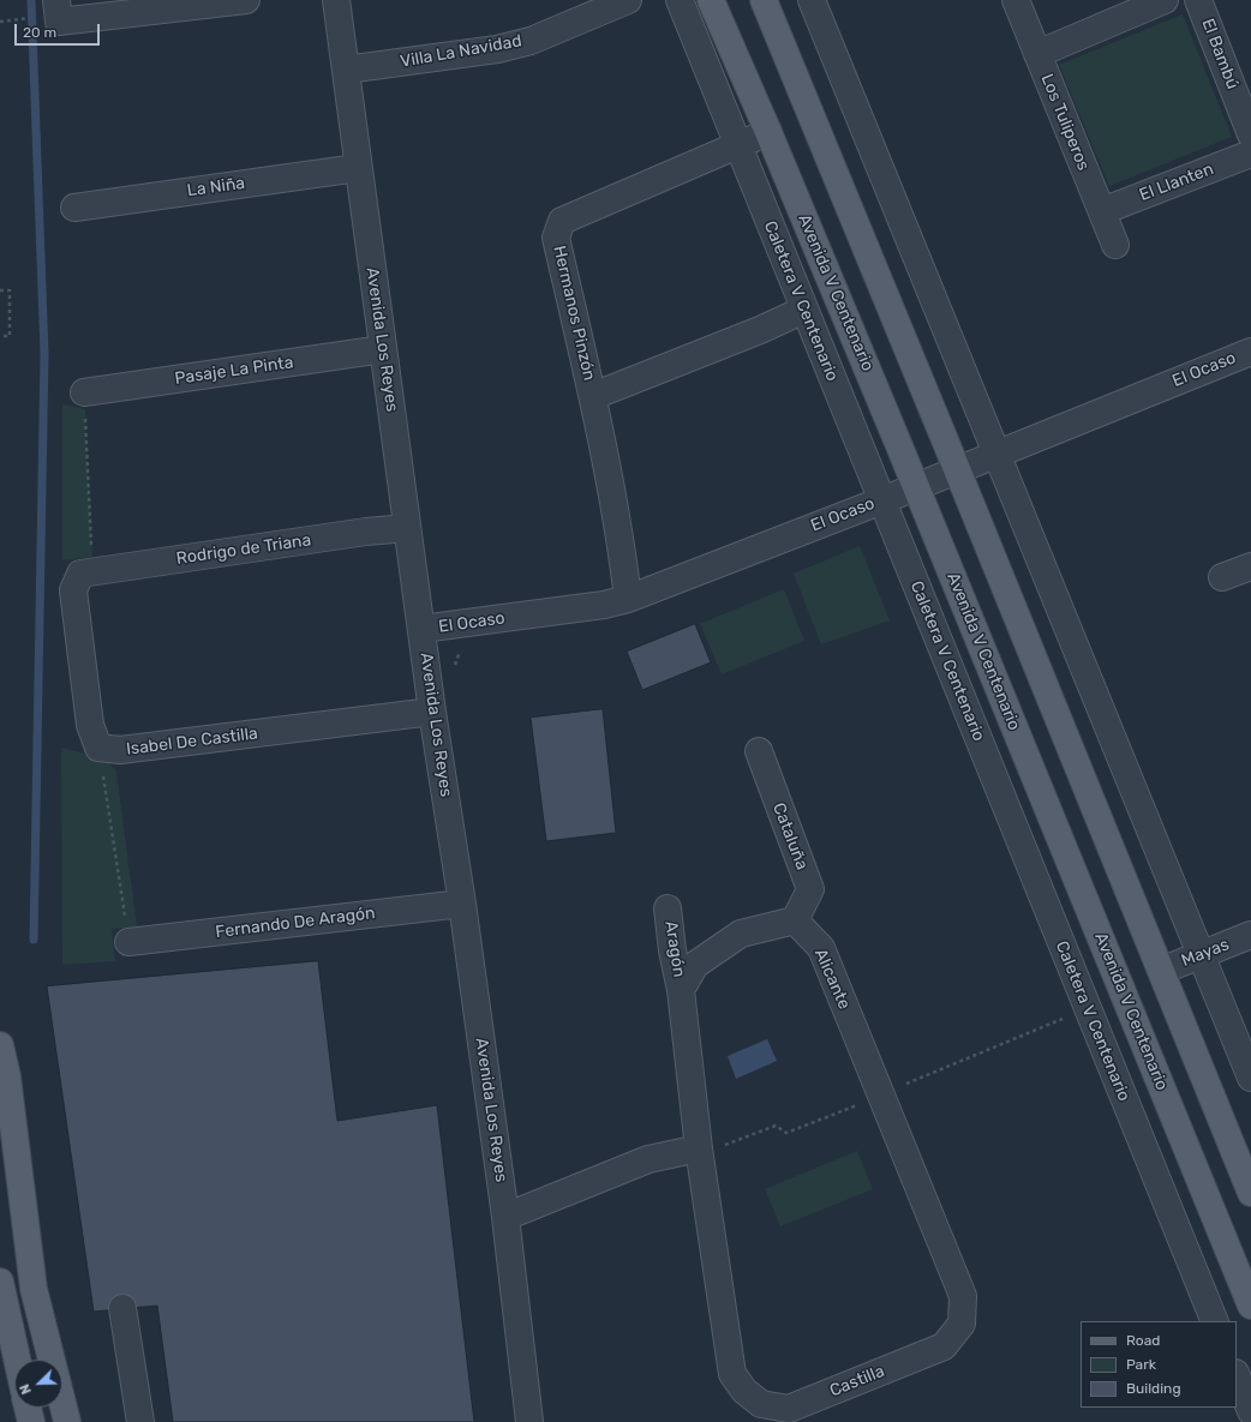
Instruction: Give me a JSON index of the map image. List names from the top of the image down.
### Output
{
  "streets": {
    "main road": ["Avenida V Centenario"],
    "street": [
      "Villa La Navidad",
      "El Bambú",
      "Los Tuliperos",
      "El Llanten",
      "La Niña",
      "Caletera V Centenario",
      "Hermanos Pinzón",
      "Avenida Los Reyes",
      "El Ocaso",
      "Pasaje La Pinta",
      "Rodrigo de Triana",
      "Isabel De Castilla",
      "Cataluña",
      "Fernando De Aragón",
      "Aragón",
      "Mayas",
      "Alicante",
      "Castilla"
    ]
  },
  "crossings": [
    ["Villa La Navidad", "Avenida Los Reyes"],
    ["Los Tuliperos", "El Llanten"],
    ["La Niña", "Avenida Los Reyes"],
    ["Avenida V Centenario", "Hermanos Pinzón"],
    ["Avenida V Centenario", "El Ocaso"],
    ["Caletera V Centenario", "Hermanos Pinzón"],
    ["Caletera V Centenario", "El Ocaso"],
    ["Hermanos Pinzón", "El Ocaso"],
    ["Avenida Los Reyes", "El Ocaso"],
    ["Avenida Los Reyes", "Pasaje La Pinta"],
    ["Avenida Los Reyes", "Rodrigo de Triana"],
    ["Avenida Los Reyes", "Isabel De Castilla"],
    ["Avenida Los Reyes", "Fernando De Aragón"],
    ["Cataluña", "Alicante"],
    ["Alicante", "Castilla"]
  ],
  "legend": ["Road", "Park", "Building"],
  "scale_bar": "20 m",
  "north": "bottom left"
}
